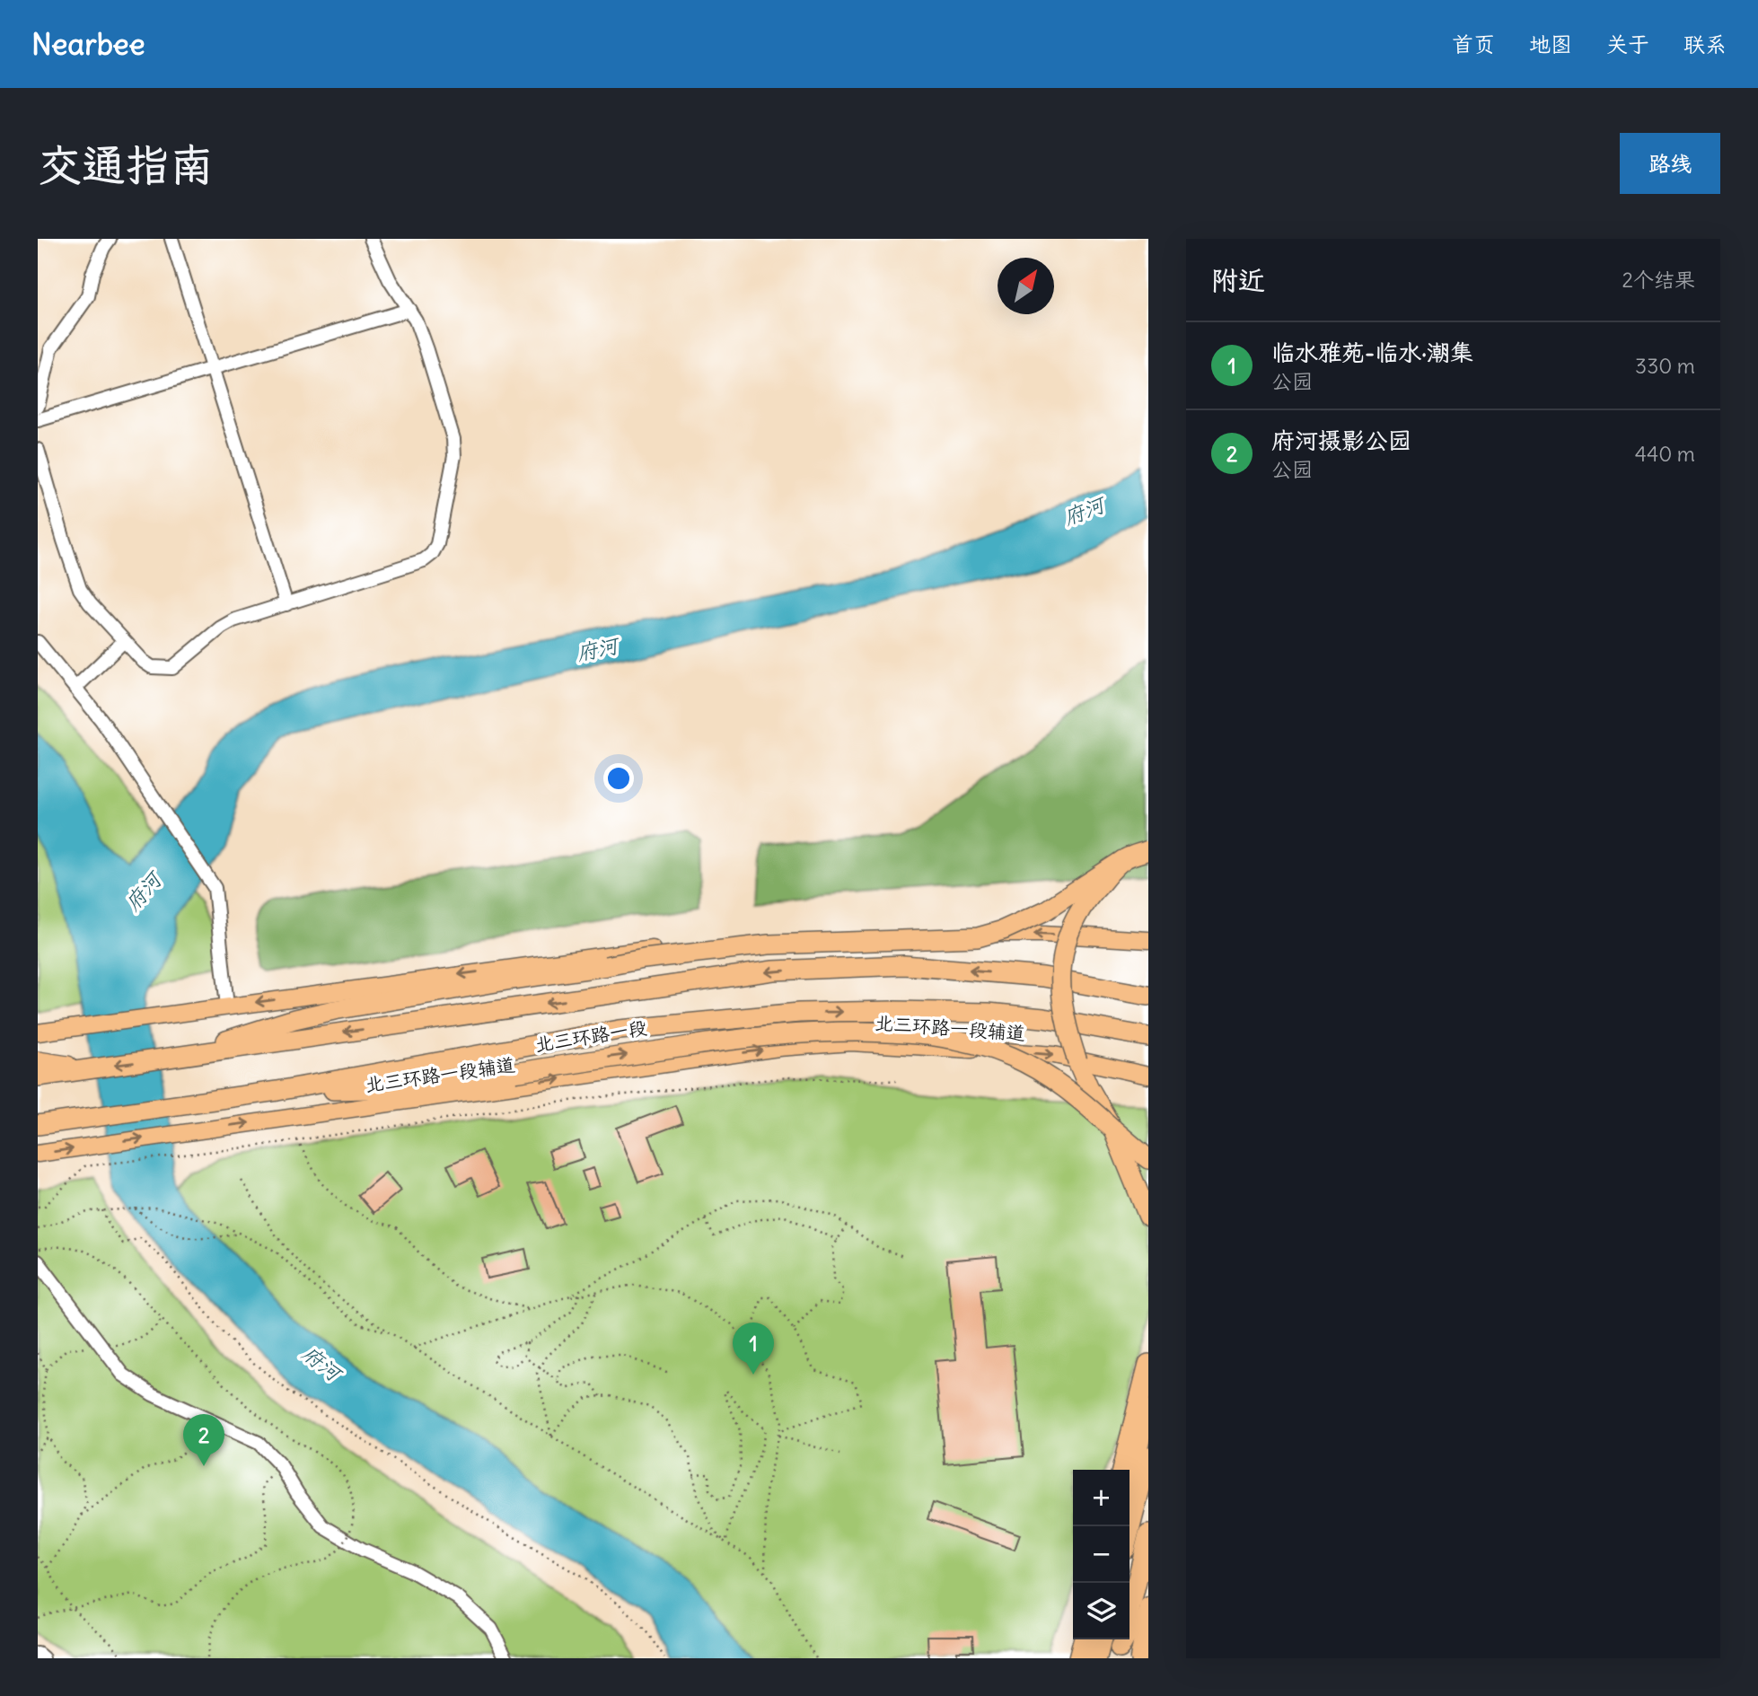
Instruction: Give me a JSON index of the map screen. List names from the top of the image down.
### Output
{
  "streets": {
    "highway": ["北三环路一段"],
    "main road": ["北三环路一段辅道"]
  },
  "water": ["府河"],
  "north": "top right",
  "page": {
    "header": "Nearbee",
    "nav": [
      "首页",
      "地图",
      "关于",
      "联系"
    ],
    "buttons": "路线",
    "title": "交通指南",
    "heading": ["附近", "2个结果"],
    "list": [
      {
        "mark": "1",
        "name": "临水雅苑-临水·潮集",
        "note": "公园",
        "value": "330 m"
      },
      {
        "mark": "2",
        "name": "府河摄影公园",
        "note": "公园",
        "value": "440 m"
      }
    ],
    "pins": ["1", "2"],
    "map_buttons": ["+", "−"]
  }
}
